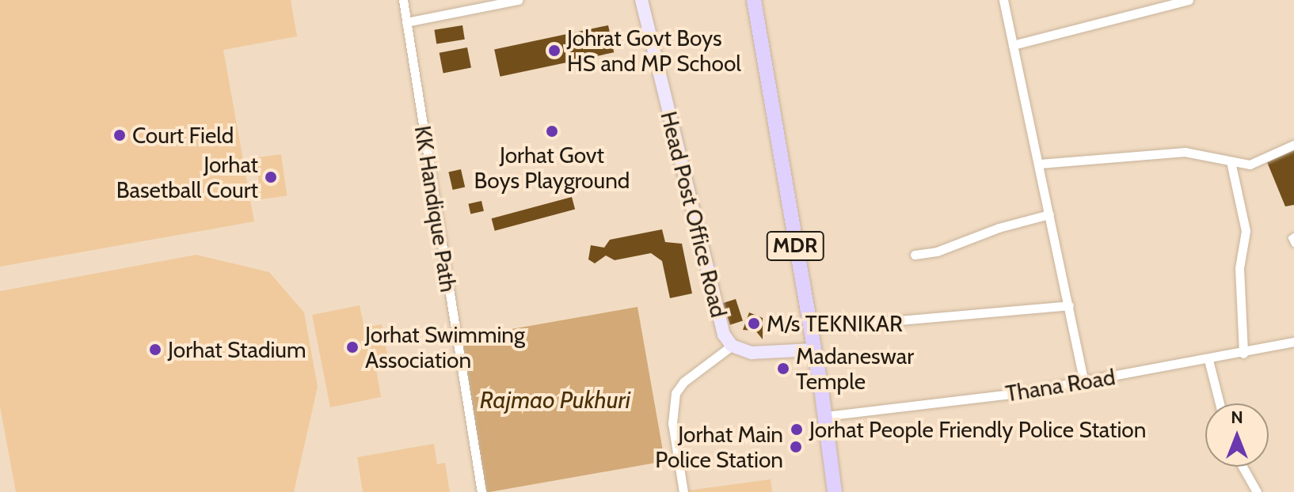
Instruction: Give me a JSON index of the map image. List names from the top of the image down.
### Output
{
  "streets": {
    "main road": ["MDR"],
    "street": ["KK Handique Path", "Head Post Office Road", "Thana Road"]
  },
  "crossings": [
    ["Head Post Office Road", "MDR"],
    ["MDR", "Thana Road"]
  ],
  "water": ["Rajmao Pukhuri"],
  "places": [
    "Johrat Govt Boys HS and MP School",
    "Jorhat Govt Boys Playground",
    "Court Field",
    "Jorhat Basetball Court",
    "M/s TEKNIKAR",
    "Jorhat Swimming Association",
    "Jorhat Stadium",
    "Madaneswar Temple",
    "Jorhat People Friendly Police Station",
    "Jorhat Main Police Station"
  ],
  "north": "top"
}
